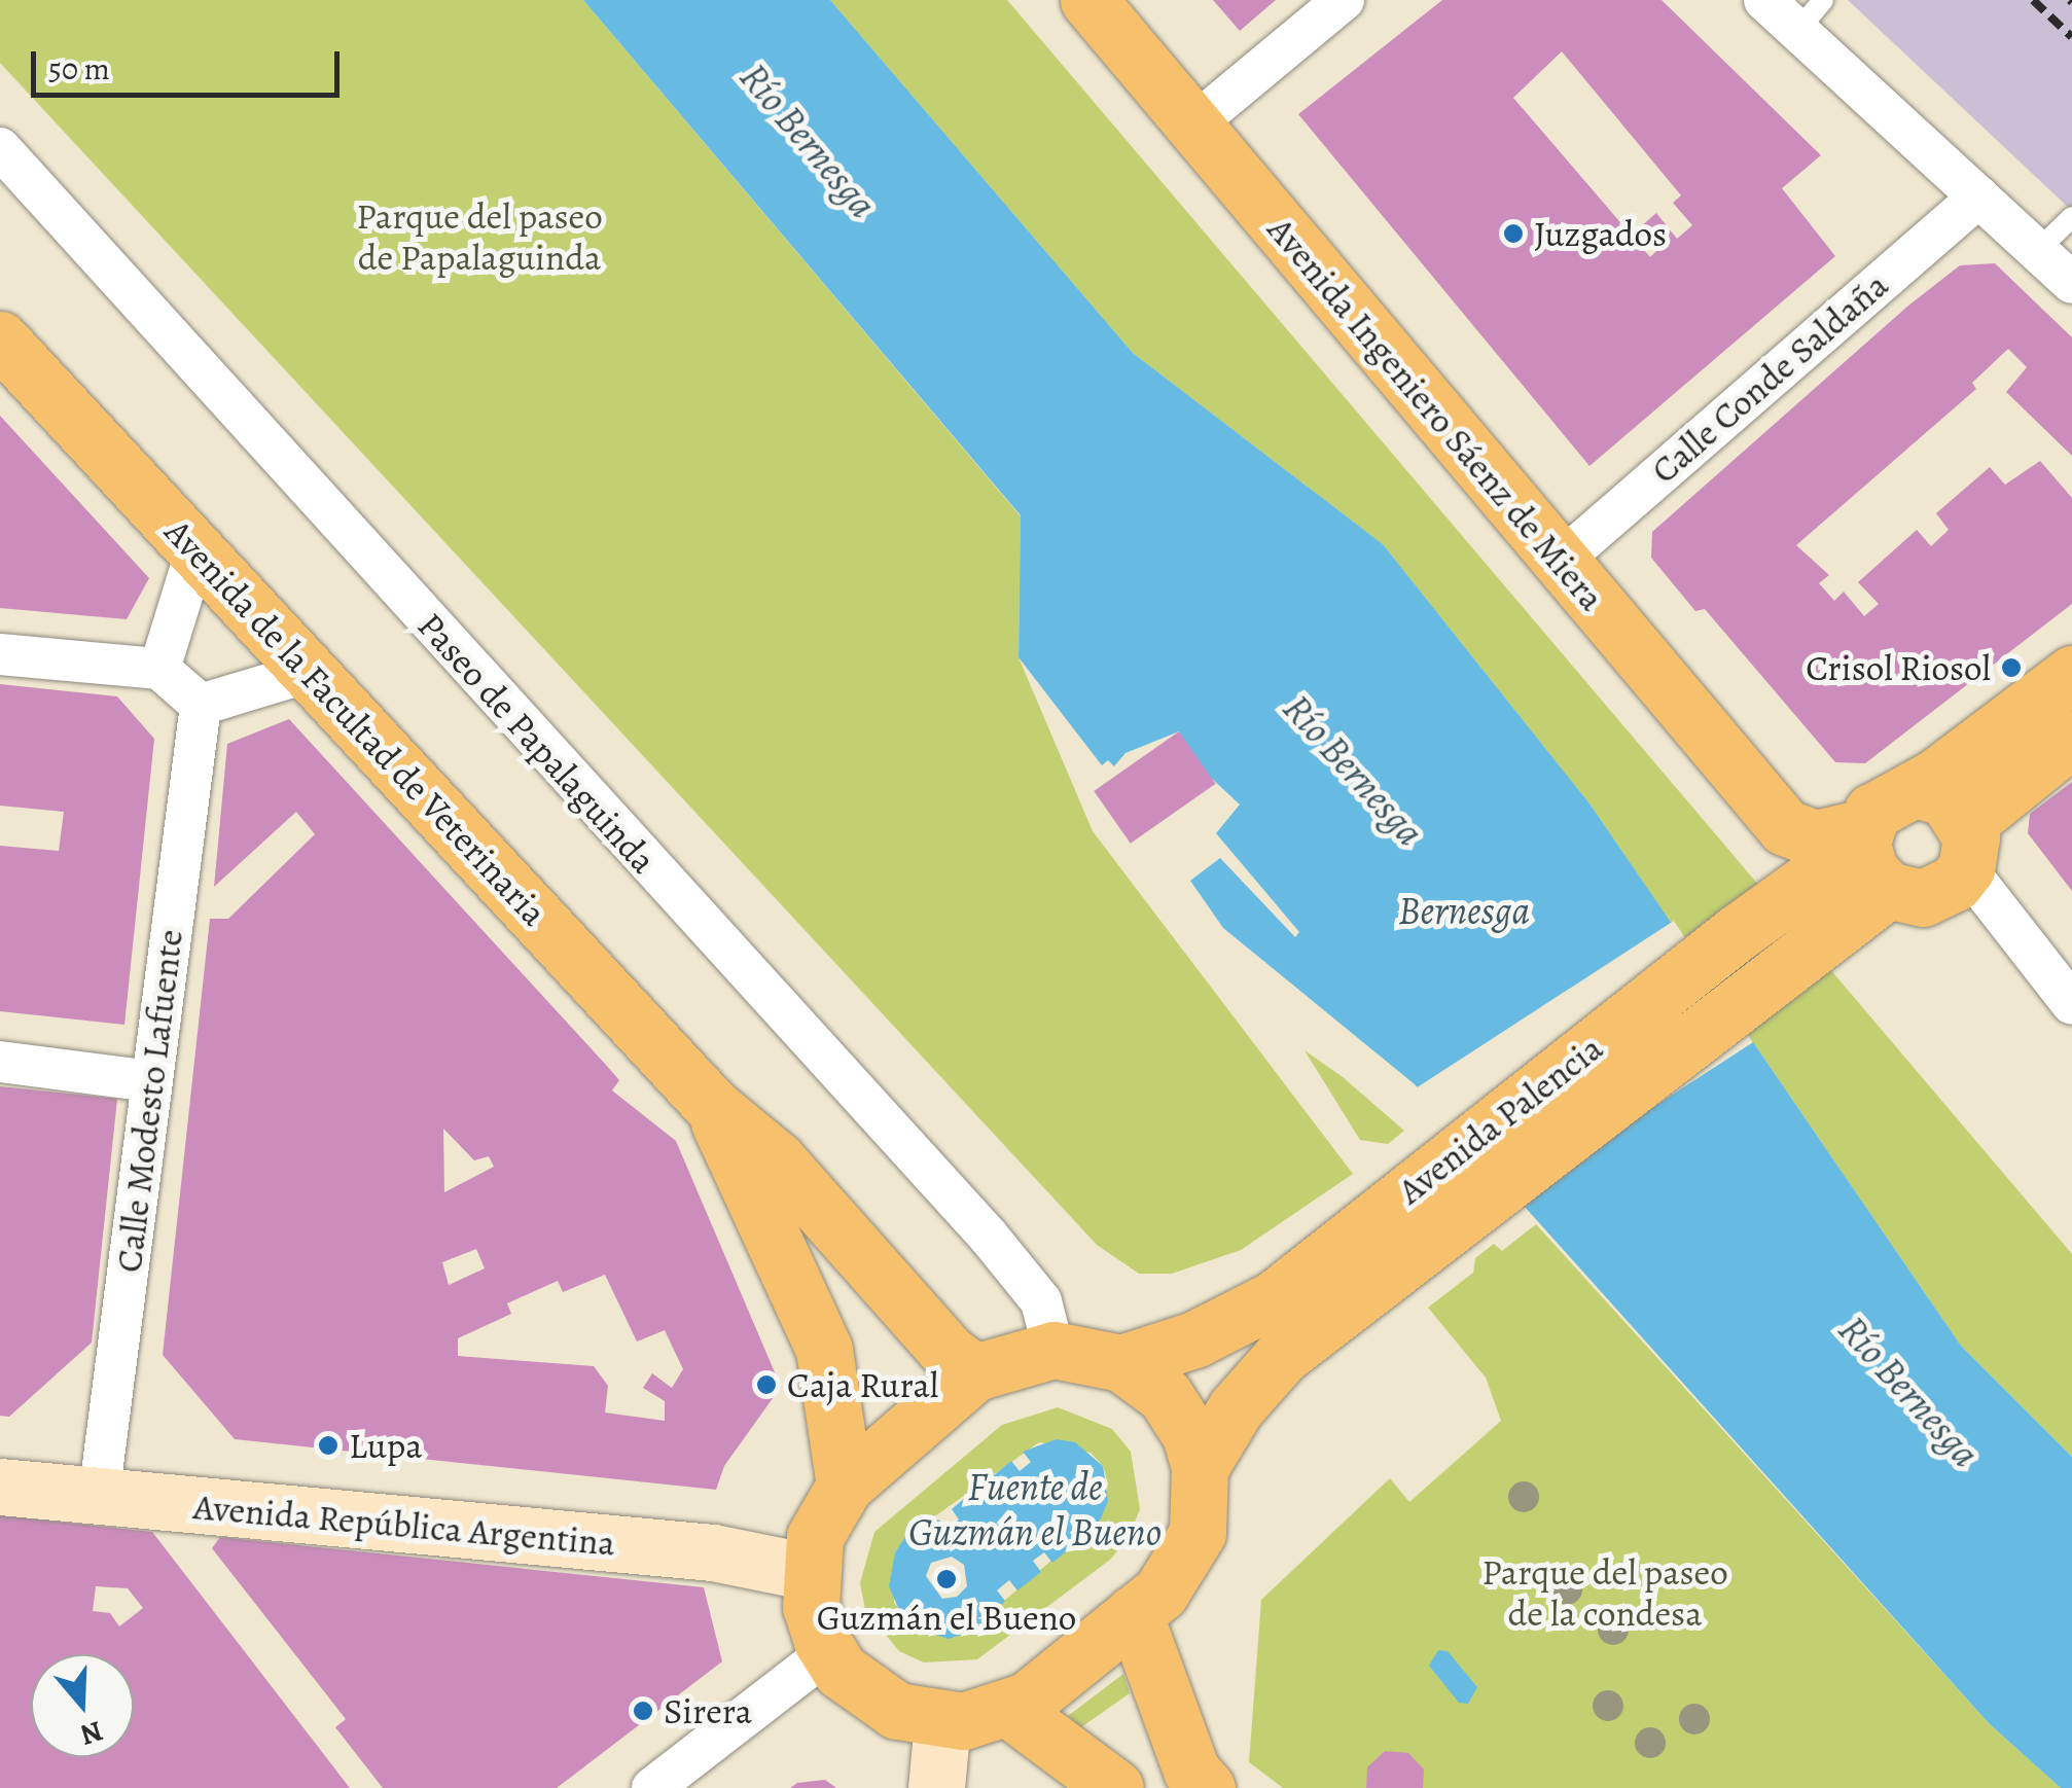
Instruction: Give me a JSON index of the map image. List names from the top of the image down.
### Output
{
  "streets": {
    "main road": ["Avenida Ingeniero Sáenz de Miera", "Avenida de la Facultad de Veterinaria", "Avenida Palencia"],
    "street": [
      "Calle Conde Saldaña",
      "Paseo de Papalaguinda",
      "Calle Modesto Lafuente",
      "Avenida República Argentina"
    ]
  },
  "crossings": [
    ["Calle Conde Saldaña", "Avenida Ingeniero Sáenz de Miera"],
    ["Calle Modesto Lafuente", "Avenida República Argentina"]
  ],
  "water": ["Río Bernesga", "Bernesga", "Fuente de Guzmán el Bueno"],
  "parks": ["Parque del paseo de Papalaguinda", "Parque del paseo de la condesa"],
  "places": [
    "Juzgados",
    "Crisol Riosol",
    "Caja Rural",
    "Lupa",
    "Guzmán el Bueno",
    "Sirera"
  ],
  "scale_bar": "50 m",
  "north": "bottom"
}
